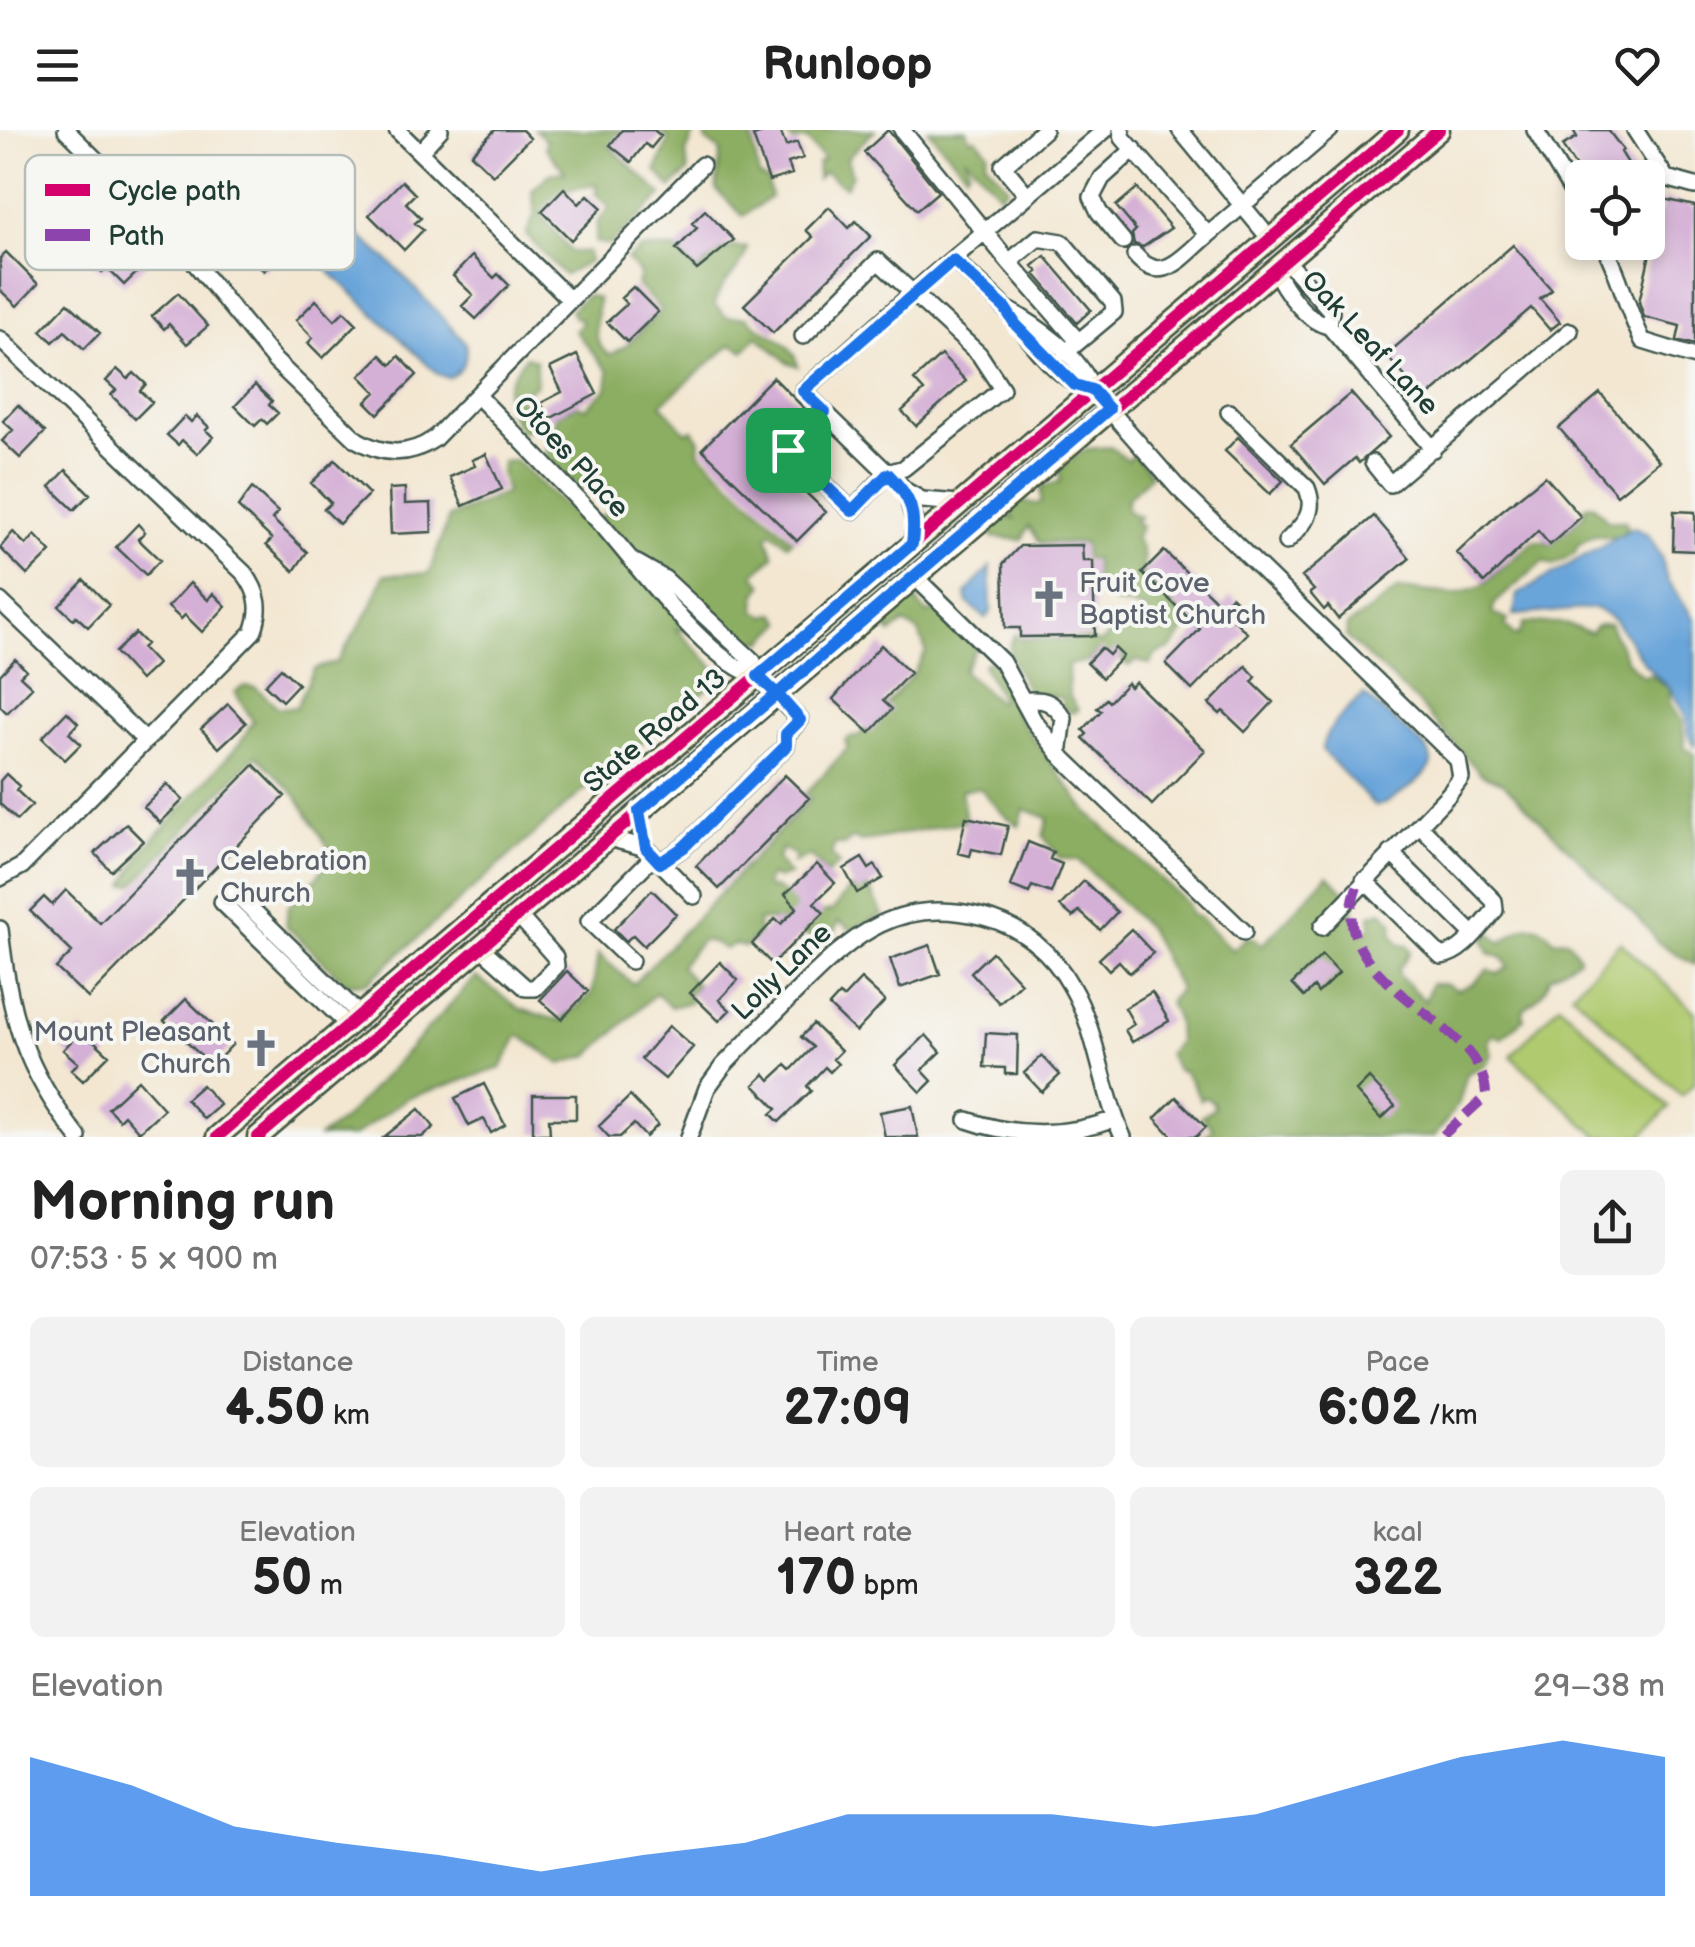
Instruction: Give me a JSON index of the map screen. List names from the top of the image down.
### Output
{
  "streets": {
    "main road": ["State Road 13"],
    "street": ["Oak Leaf Lane", "Otoes Place", "Lolly Lane"]
  },
  "crossings": [
    ["Oak Leaf Lane", "State Road 13"],
    ["Otoes Place", "State Road 13"]
  ],
  "places": {
    "church": ["Fruit Cove Baptist Church", "Celebration Church", "Mount Pleasant Church"]
  },
  "legend": ["Cycle path", "Path"],
  "page": {
    "header": "Runloop",
    "heading": ["Morning run", "07:53 · 5 × 900 m"],
    "stats": [
      ["Distance", "4.50 km"],
      ["Time", "27:09"],
      ["Pace", "6:02 /km"],
      ["Elevation", "50 m"],
      ["Heart rate", "170 bpm"],
      ["kcal", "322"]
    ],
    "chart": ["Elevation", "29–38 m"]
  }
}
